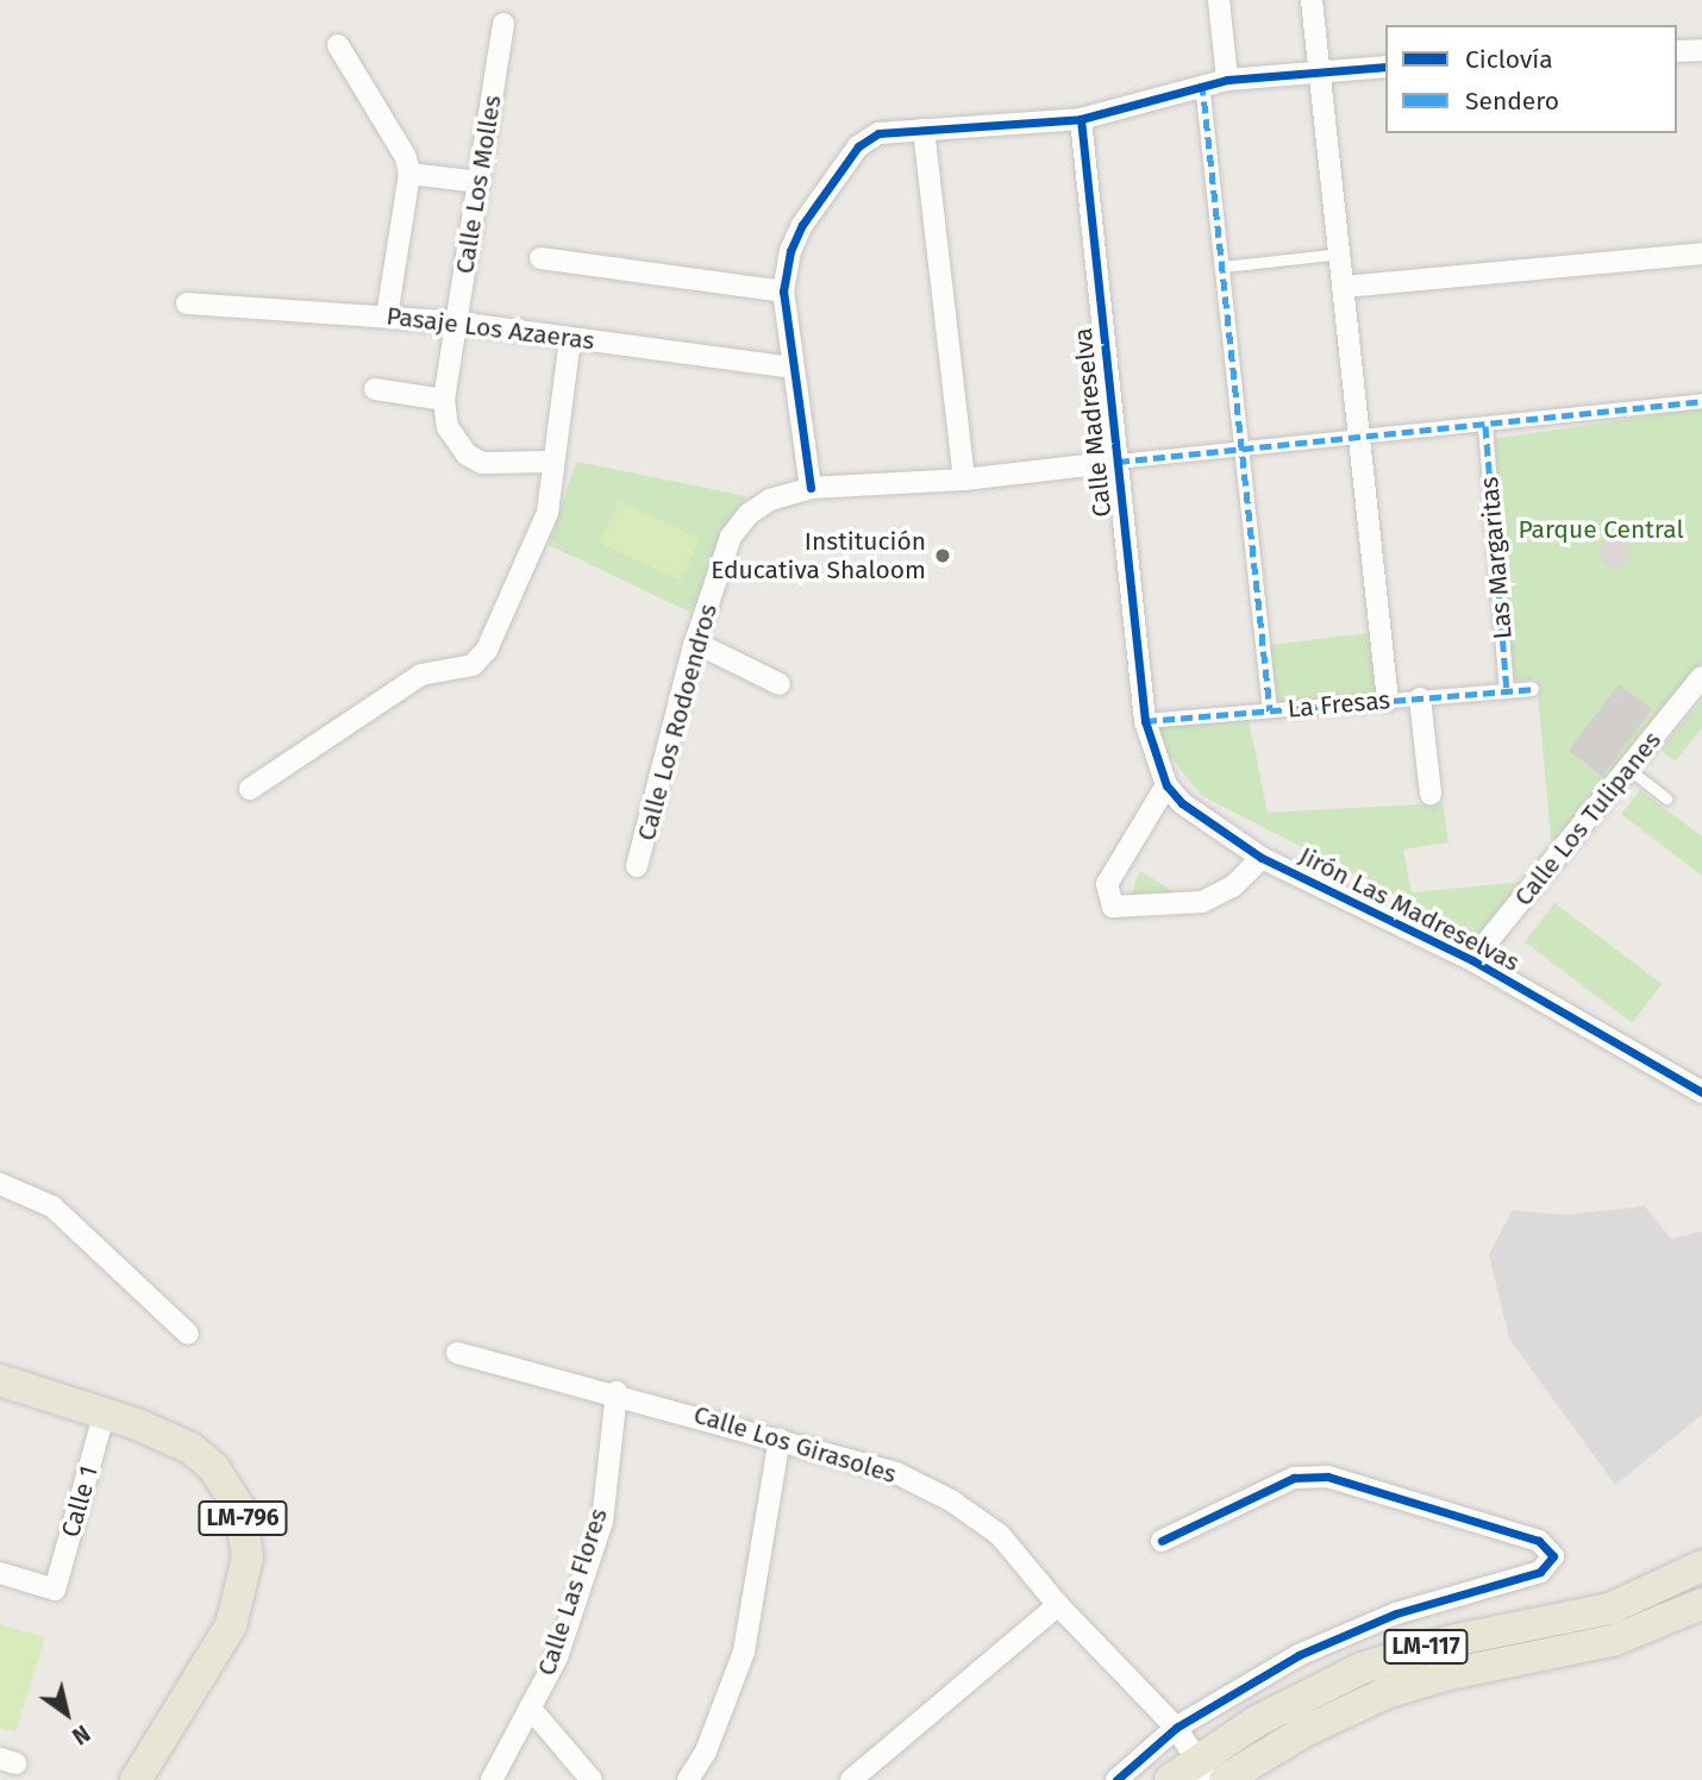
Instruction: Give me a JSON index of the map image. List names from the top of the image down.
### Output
{
  "streets": {
    "main road": ["LM-796", "LM-117"],
    "street": [
      "Calle Los Molles",
      "Pasaje Los Azaeras",
      "Calle Madreselva",
      "Las Margaritas",
      "La Fresas",
      "Calle Los Rodoendros",
      "Calle Los Tulipanes",
      "Jirón Las Madreselvas",
      "Calle Los Girasoles",
      "Calle 1",
      "Calle Las Flores"
    ]
  },
  "crossings": [
    ["Calle Los Molles", "Pasaje Los Azaeras"],
    ["Calle Madreselva", "La Fresas"],
    ["Calle Madreselva", "Calle Los Rodoendros"],
    ["Calle Madreselva", "Jirón Las Madreselvas"],
    ["Las Margaritas", "La Fresas"],
    ["La Fresas", "Jirón Las Madreselvas"],
    ["Calle Los Tulipanes", "Jirón Las Madreselvas"],
    ["Calle Los Girasoles", "Calle Las Flores"],
    ["Calle Los Girasoles", "LM-117"],
    ["Calle 1", "LM-796"]
  ],
  "parks": ["Parque Central"],
  "places": ["Institución Educativa Shaloom"],
  "legend": ["Ciclovía", "Sendero"],
  "north": "bottom right"
}
